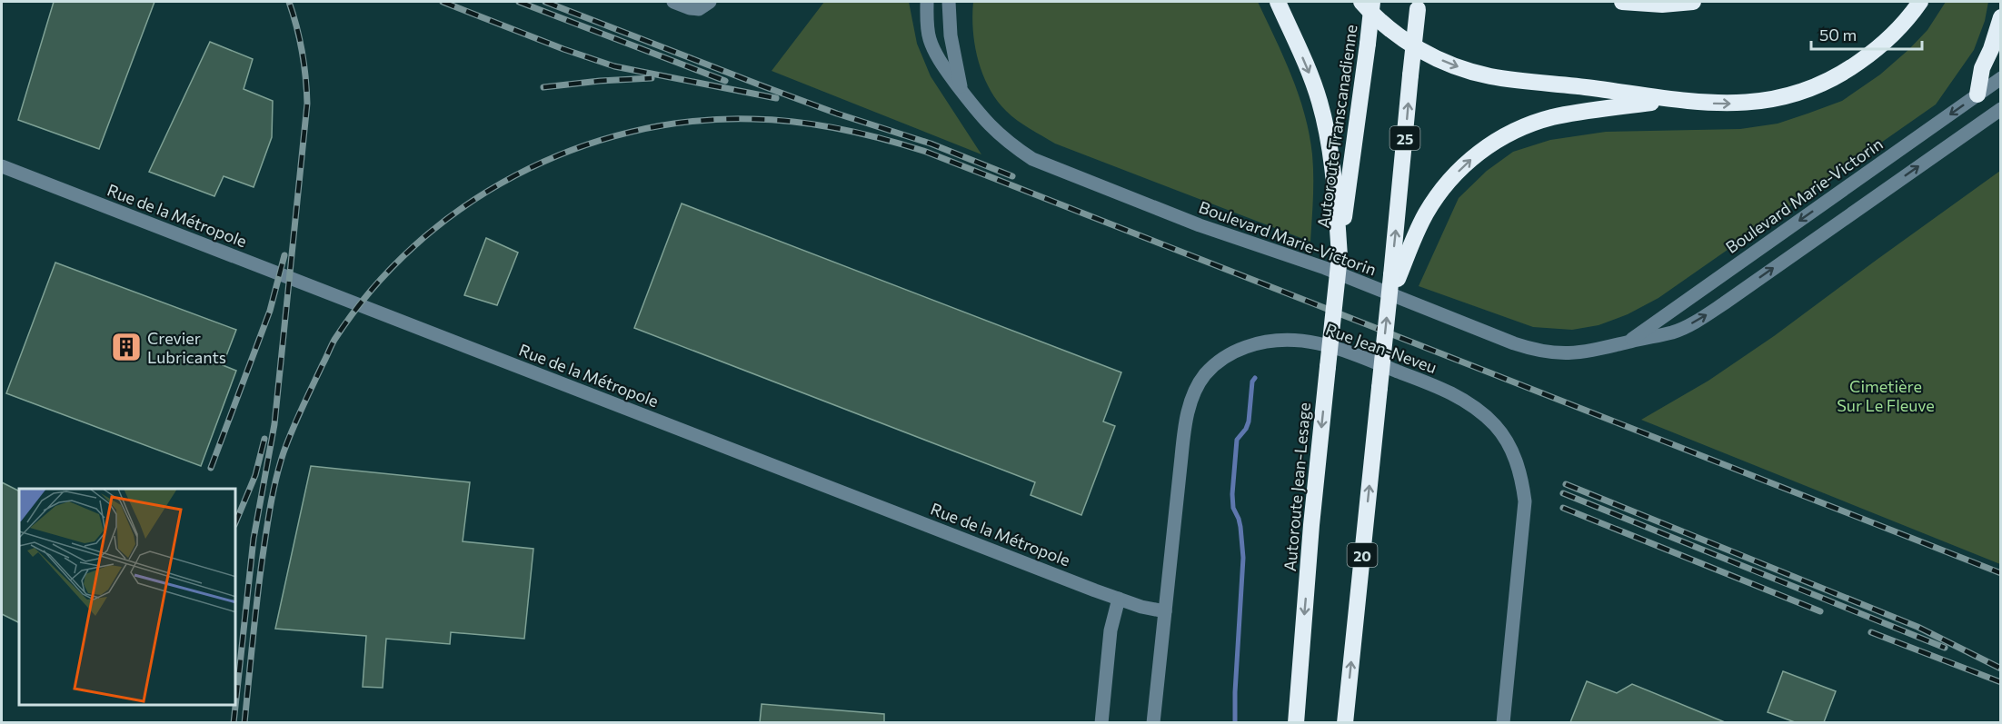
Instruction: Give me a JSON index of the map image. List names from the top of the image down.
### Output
{
  "streets": {
    "highway": [
      "Autoroute Transcanadienne",
      "25",
      "Autoroute Jean-Lesage",
      "20"
    ],
    "street": ["Boulevard Marie-Victorin", "Rue de la Métropole", "Rue Jean-Neveu"]
  },
  "crossings": [
    ["Autoroute Transcanadienne", "Autoroute Jean-Lesage"],
    ["25", "20"],
    ["Rue de la Métropole", "Rue Jean-Neveu"]
  ],
  "parks": ["Cimetière Sur Le Fleuve"],
  "places": {
    "building": ["Crevier Lubricants"]
  },
  "scale_bar": "50 m"
}
